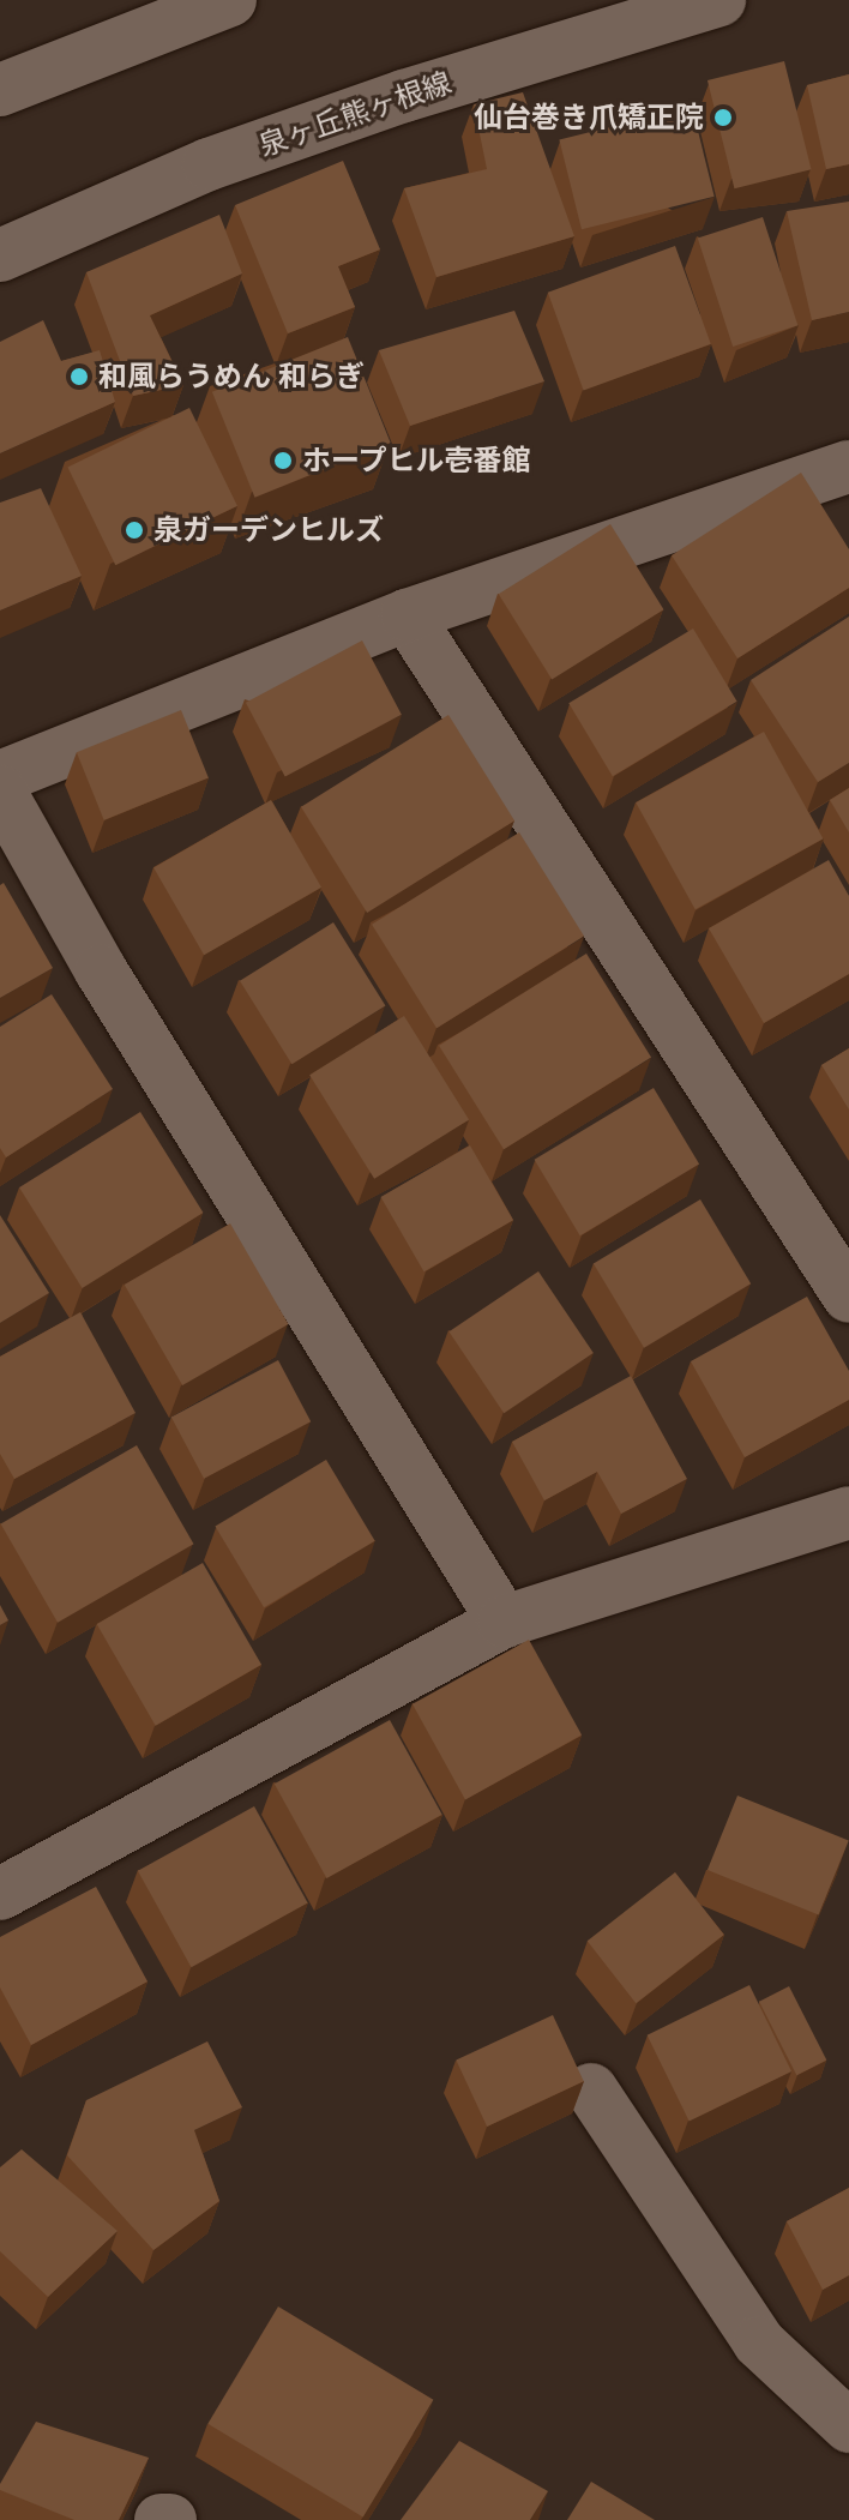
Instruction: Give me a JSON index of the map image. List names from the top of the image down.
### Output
{
  "streets": {
    "street": ["泉ヶ丘熊ヶ根線"]
  },
  "places": [
    "仙台巻き爪矯正院",
    "和風らうめん 和らぎ",
    "ホープヒル壱番館",
    "泉ガーデンヒルズ"
  ]
}
